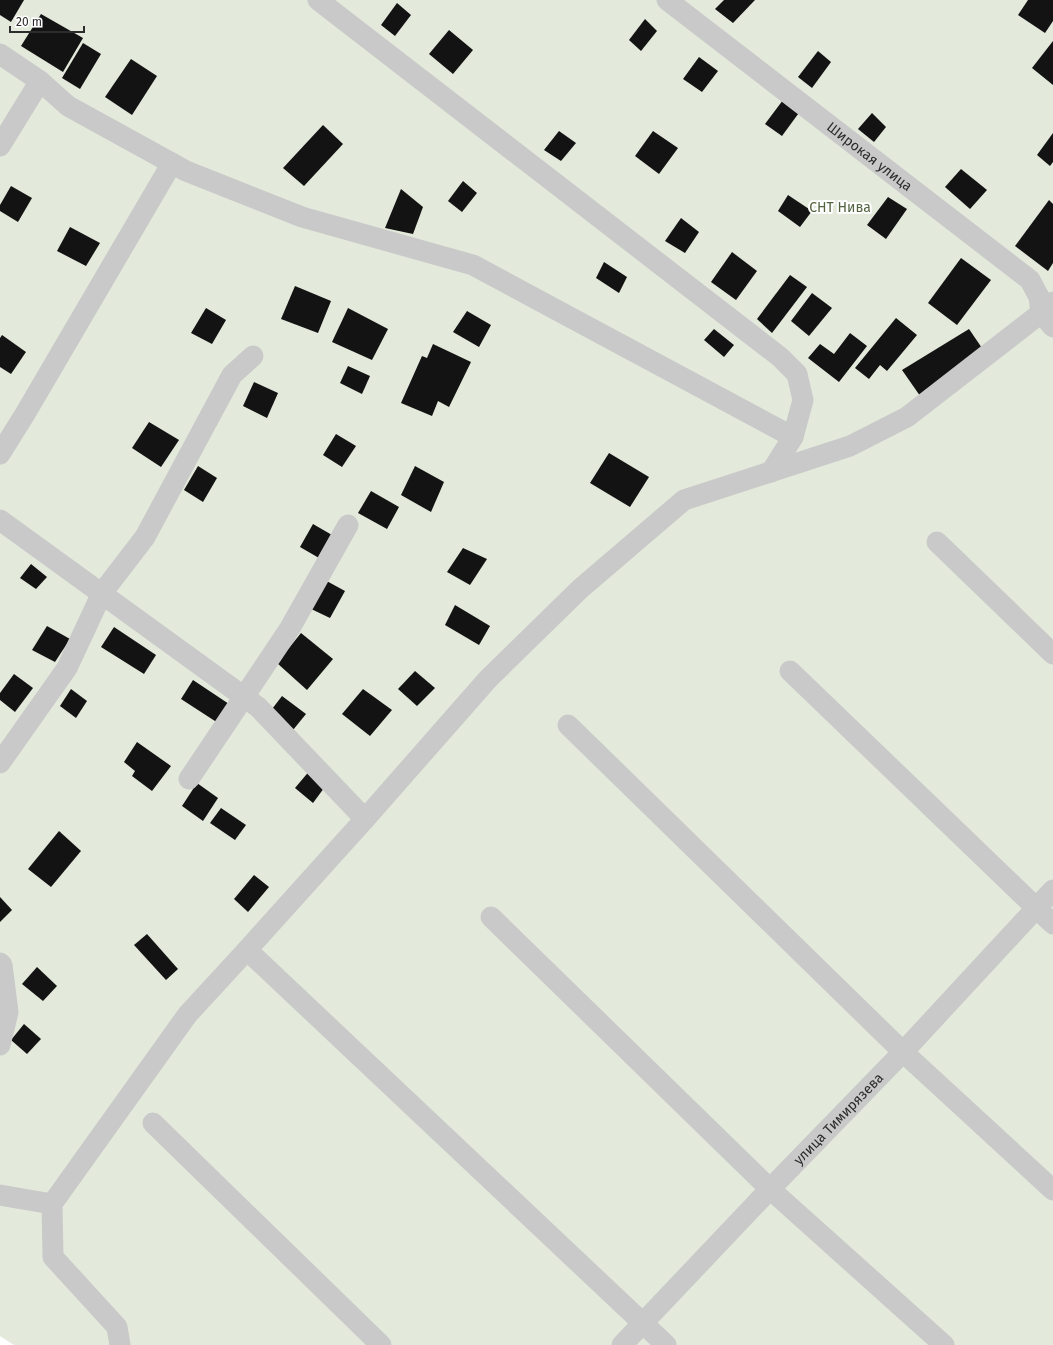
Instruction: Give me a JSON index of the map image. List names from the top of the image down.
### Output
{
  "streets": {
    "street": ["Широкая улица", "улица Тимирязева"]
  },
  "parks": ["СНТ Нива"],
  "scale_bar": "20 m"
}
